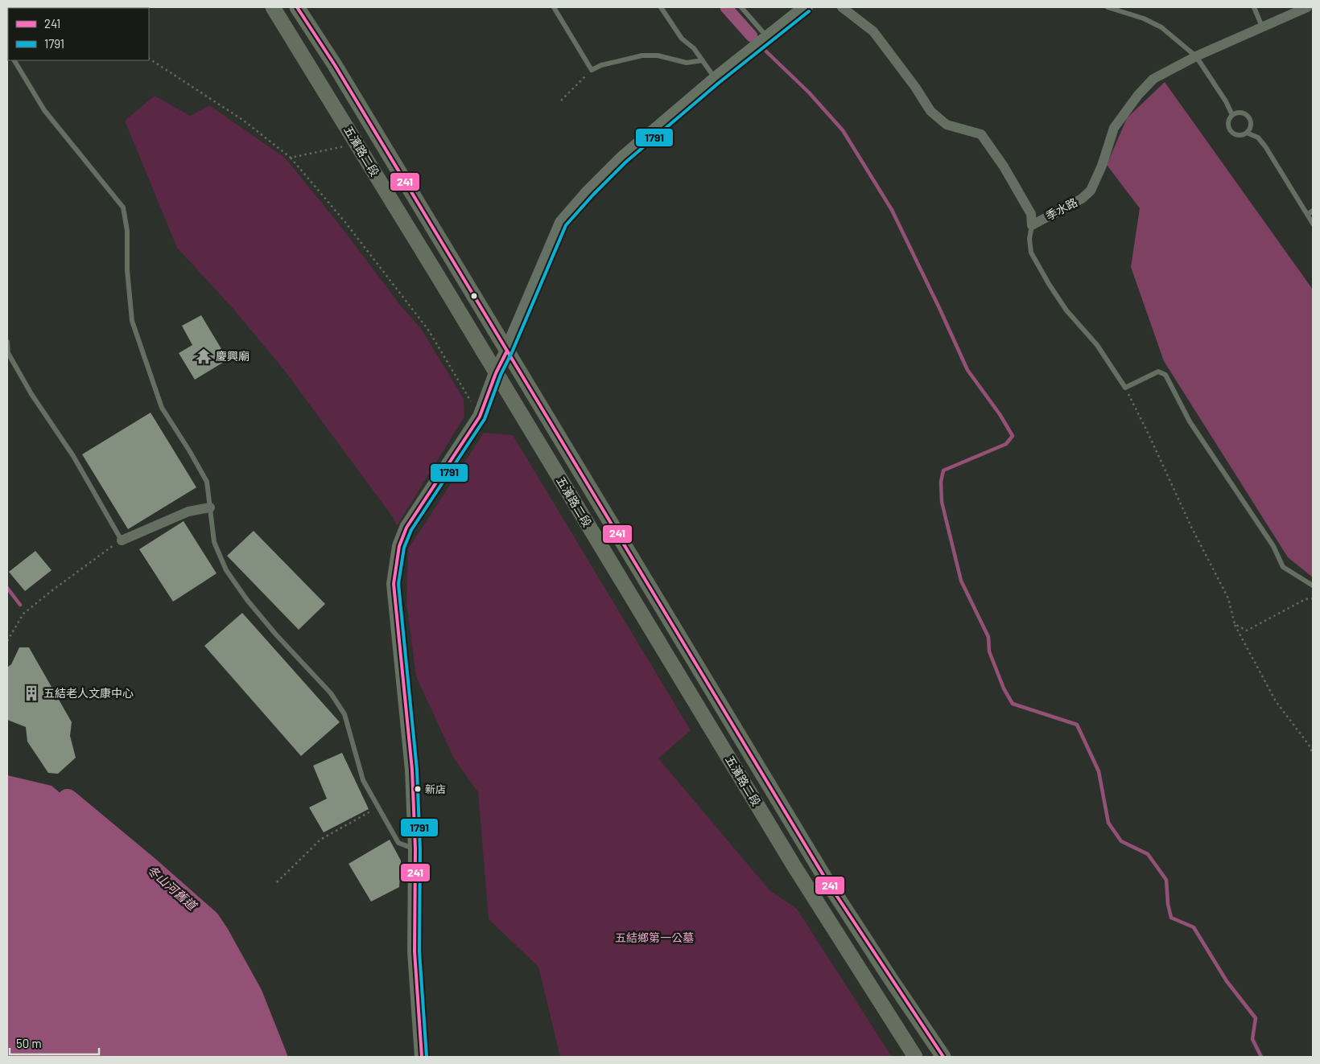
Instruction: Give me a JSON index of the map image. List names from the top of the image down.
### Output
{
  "streets": {
    "main road": ["五濱路二段"],
    "street": ["季水路"]
  },
  "water": ["冬山河舊道"],
  "parks": ["五結鄉第一公墓"],
  "places": {
    "temple": ["慶興廟"],
    "building": ["五結老人文康中心"],
    "other": ["新店"]
  },
  "lines": ["transit line 241", "transit line 1791"],
  "legend": ["241", "1791"],
  "scale_bar": "50 m"
}
